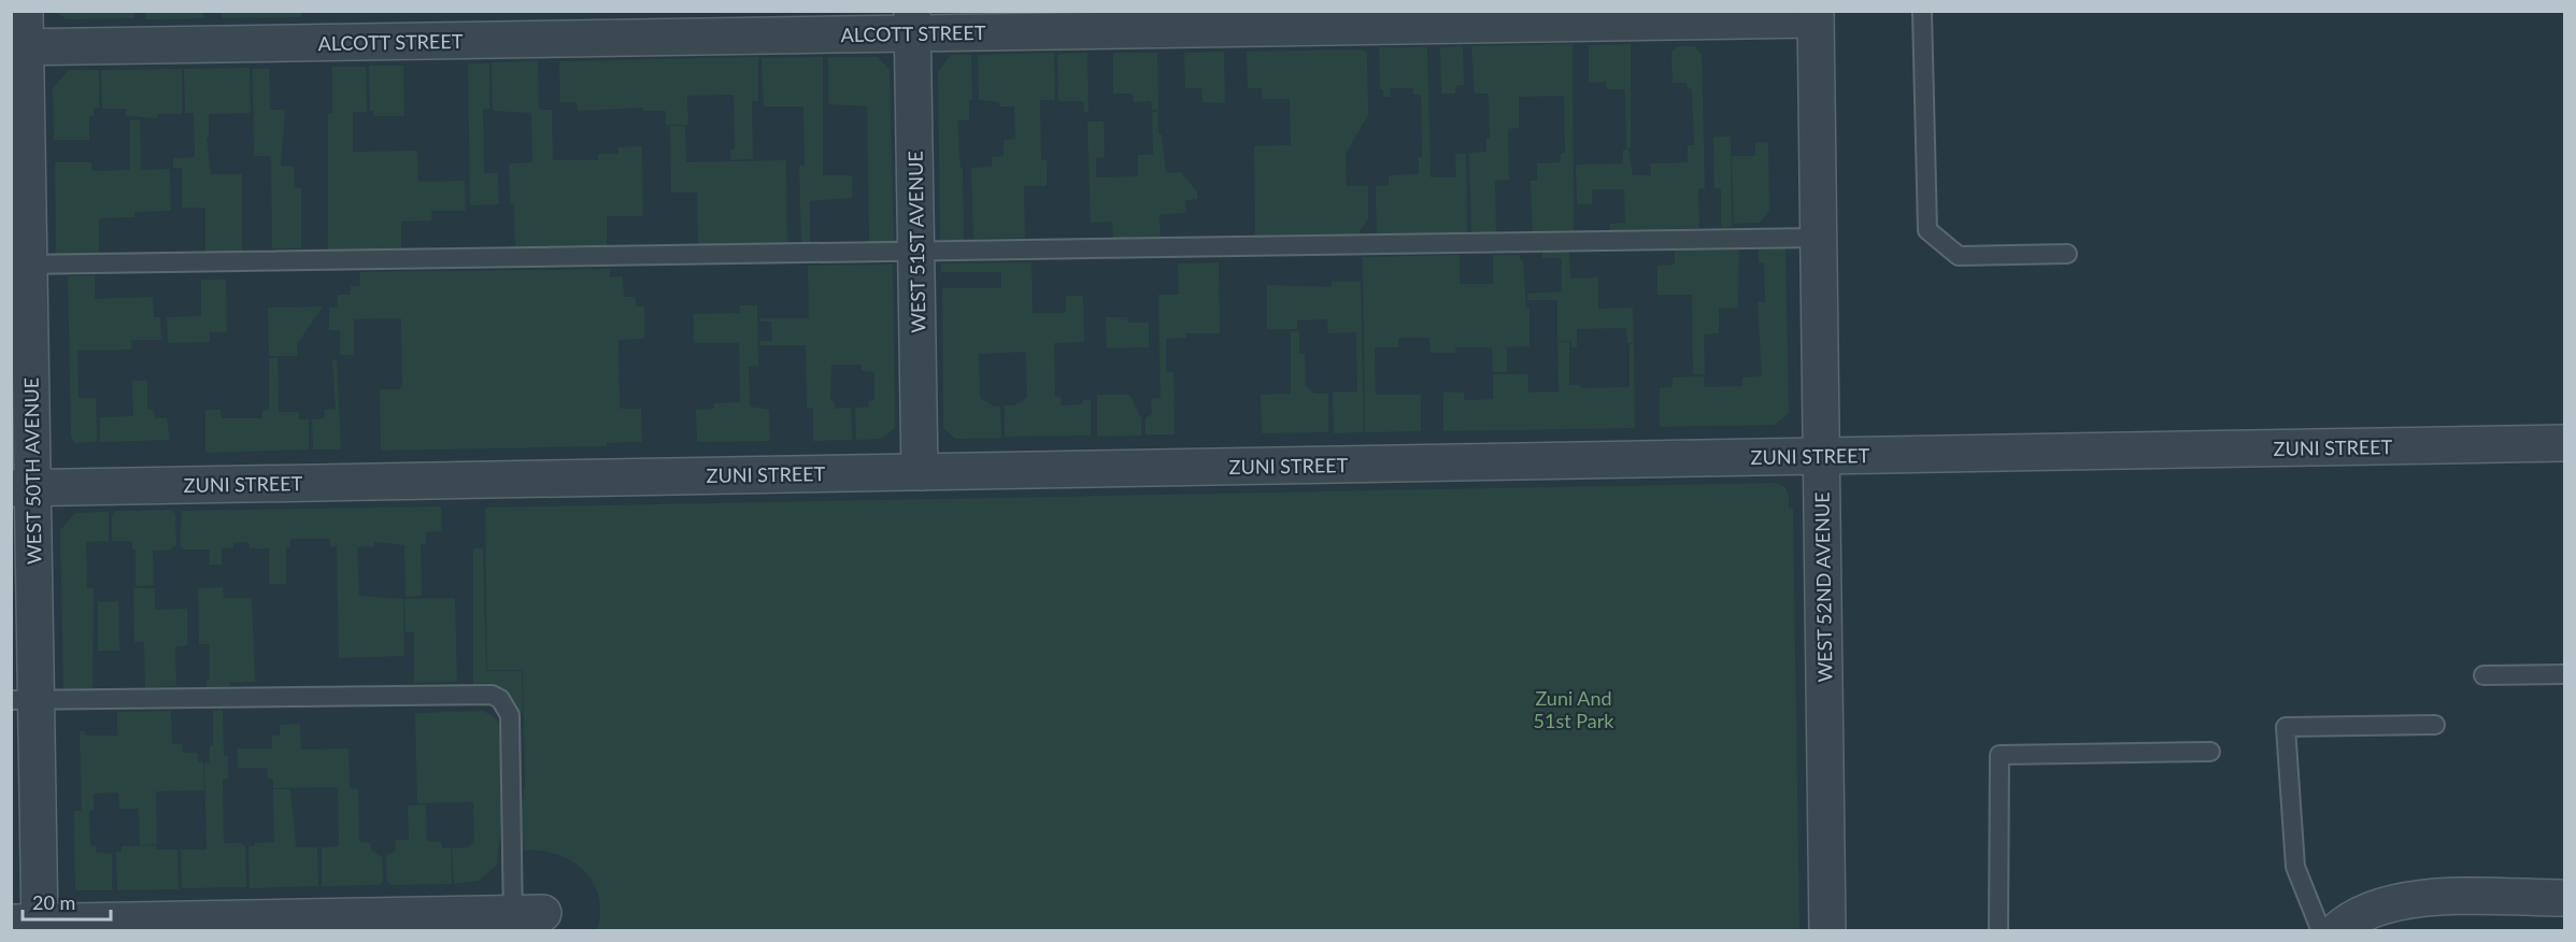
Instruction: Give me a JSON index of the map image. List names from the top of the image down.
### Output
{
  "streets": {
    "street": [
      "ALCOTT STREET",
      "WEST 51ST AVENUE",
      "ZUNI STREET",
      "WEST 50TH AVENUE",
      "WEST 52ND AVENUE"
    ]
  },
  "crossings": [
    ["ALCOTT STREET", "WEST 51ST AVENUE"],
    ["ALCOTT STREET", "WEST 50TH AVENUE"],
    ["ALCOTT STREET", "WEST 52ND AVENUE"],
    ["WEST 51ST AVENUE", "ZUNI STREET"],
    ["ZUNI STREET", "WEST 50TH AVENUE"],
    ["ZUNI STREET", "WEST 52ND AVENUE"]
  ],
  "parks": ["Zuni And 51st Park"],
  "scale_bar": "20 m"
}
